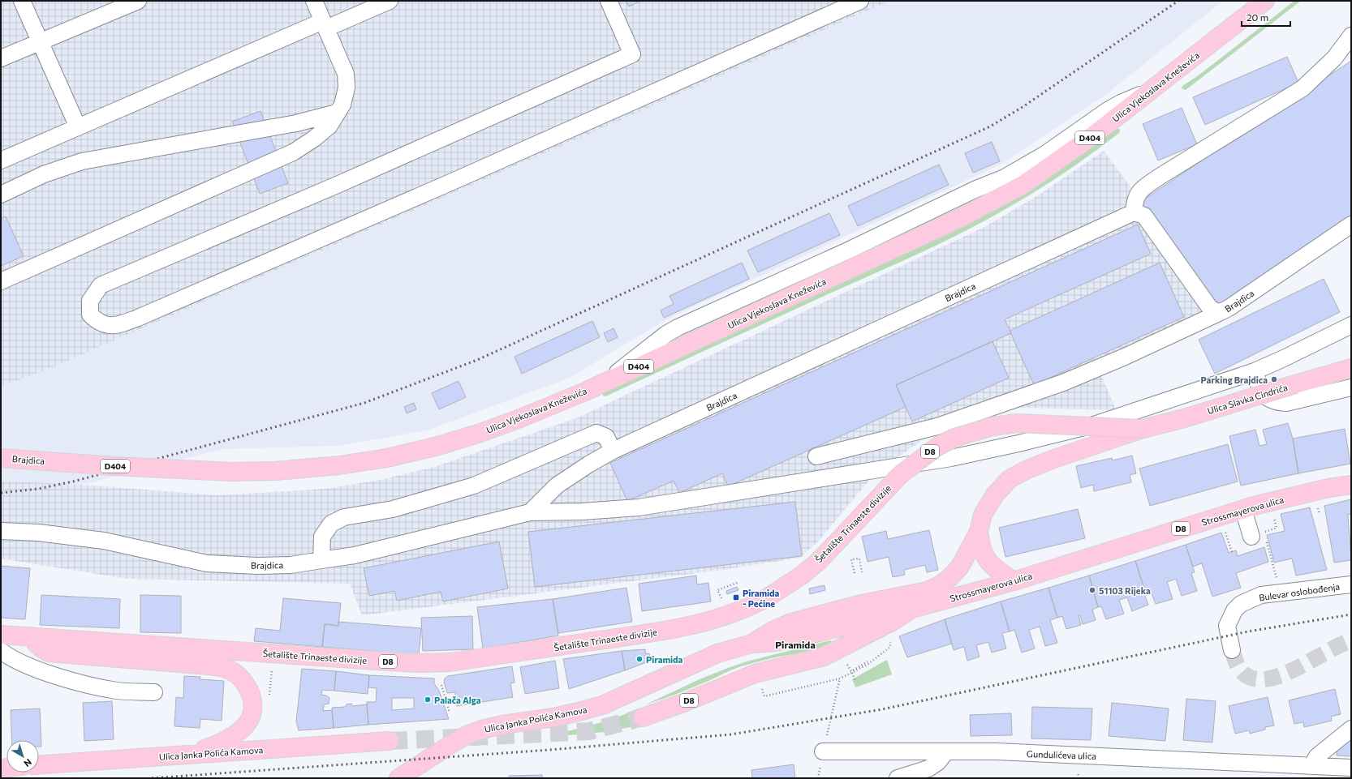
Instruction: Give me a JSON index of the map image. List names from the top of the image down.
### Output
{
  "streets": {
    "main road": [
      "Ulica Vjekoslava Kneževića",
      "D404",
      "Brajdica",
      "Ulica Slavka Cindrića",
      "D8",
      "Strossmayerova ulica",
      "Šetalište Trinaeste divizije",
      "Ulica Janka Polića Kamova"
    ],
    "street": ["Bulevar oslobođenja", "Gundulićeva ulica"]
  },
  "crossings": [
    ["Ulica Vjekoslava Kneževića", "Brajdica"],
    ["Ulica Slavka Cindrića", "Šetalište Trinaeste divizije"],
    ["Strossmayerova ulica", "Ulica Janka Polića Kamova"]
  ],
  "districts": ["Piramida"],
  "places": {
    "other": [
      "Parking Brajdica",
      "51103 Rijeka",
      "Piramida",
      "Palača Alga"
    ],
    "transit": ["Piramida - Pećine"]
  },
  "scale_bar": "20 m",
  "north": "bottom right"
}
